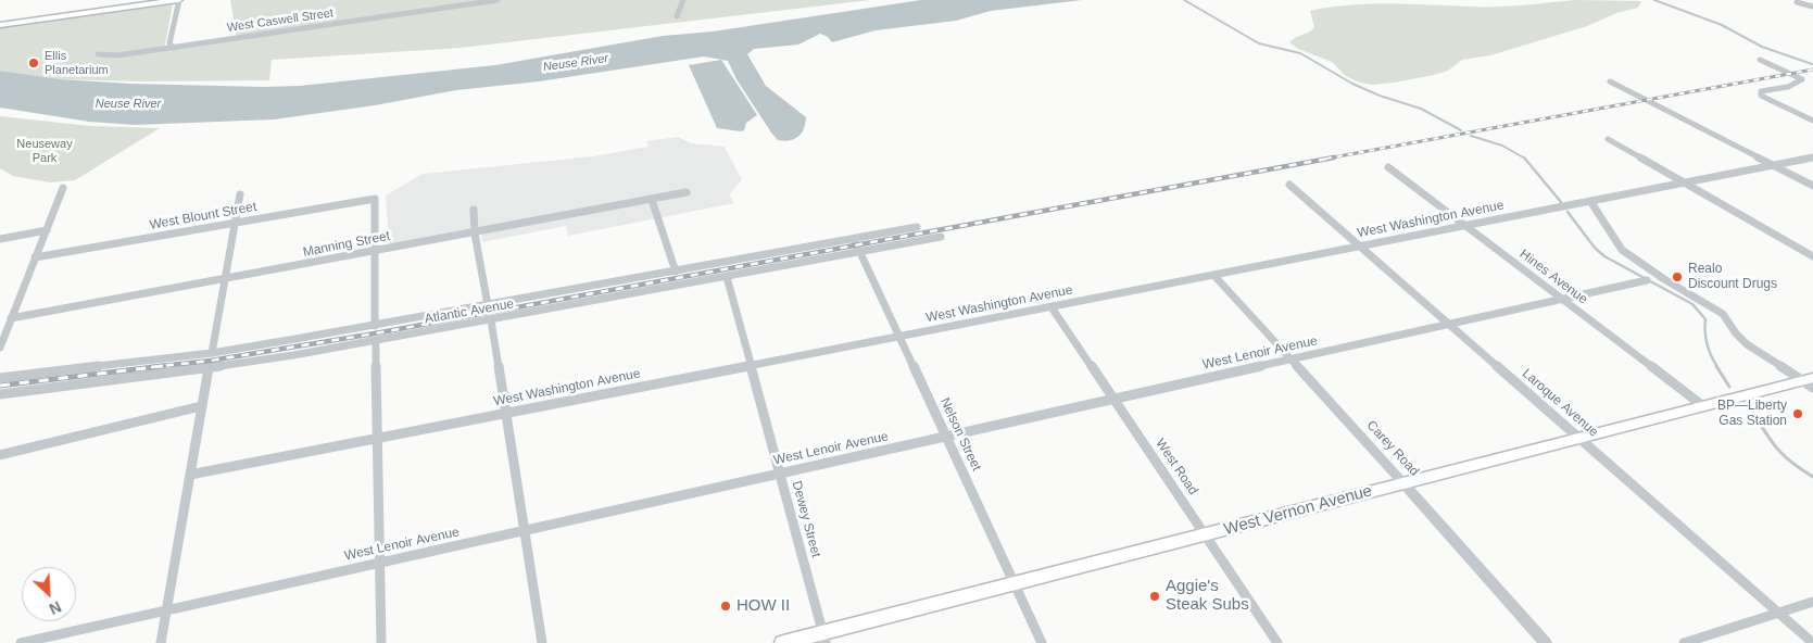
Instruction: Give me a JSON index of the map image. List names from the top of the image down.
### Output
{
  "streets": {
    "main road": ["West Vernon Avenue"],
    "street": [
      "West Caswell Street",
      "West Blount Street",
      "West Washington Avenue",
      "Manning Street",
      "Hines Avenue",
      "Atlantic Avenue",
      "West Lenoir Avenue",
      "Laroque Avenue",
      "Nelson Street",
      "Carey Road",
      "West Road",
      "Dewey Street"
    ]
  },
  "crossings": [
    ["West Blount Street", "Manning Street"],
    ["West Washington Avenue", "Hines Avenue"],
    ["West Washington Avenue", "Laroque Avenue"],
    ["West Washington Avenue", "Nelson Street"],
    ["West Washington Avenue", "Carey Road"],
    ["West Washington Avenue", "West Road"],
    ["West Washington Avenue", "Dewey Street"],
    ["Hines Avenue", "West Lenoir Avenue"],
    ["Hines Avenue", "West Vernon Avenue"],
    ["Atlantic Avenue", "Nelson Street"],
    ["Atlantic Avenue", "Dewey Street"],
    ["West Lenoir Avenue", "Laroque Avenue"],
    ["West Lenoir Avenue", "Nelson Street"],
    ["West Lenoir Avenue", "Carey Road"],
    ["West Lenoir Avenue", "West Road"],
    ["West Lenoir Avenue", "Dewey Street"],
    ["Laroque Avenue", "West Vernon Avenue"],
    ["Nelson Street", "West Vernon Avenue"],
    ["Carey Road", "West Vernon Avenue"],
    ["West Road", "West Vernon Avenue"],
    ["West Vernon Avenue", "Dewey Street"]
  ],
  "water": ["Neuse River"],
  "parks": ["Neuseway Park"],
  "places": [
    "Ellis Planetarium",
    "Realo Discount Drugs",
    "BP—Liberty Gas Station",
    "Aggie's Steak Subs",
    "HOW II"
  ],
  "north": "bottom right"
}
